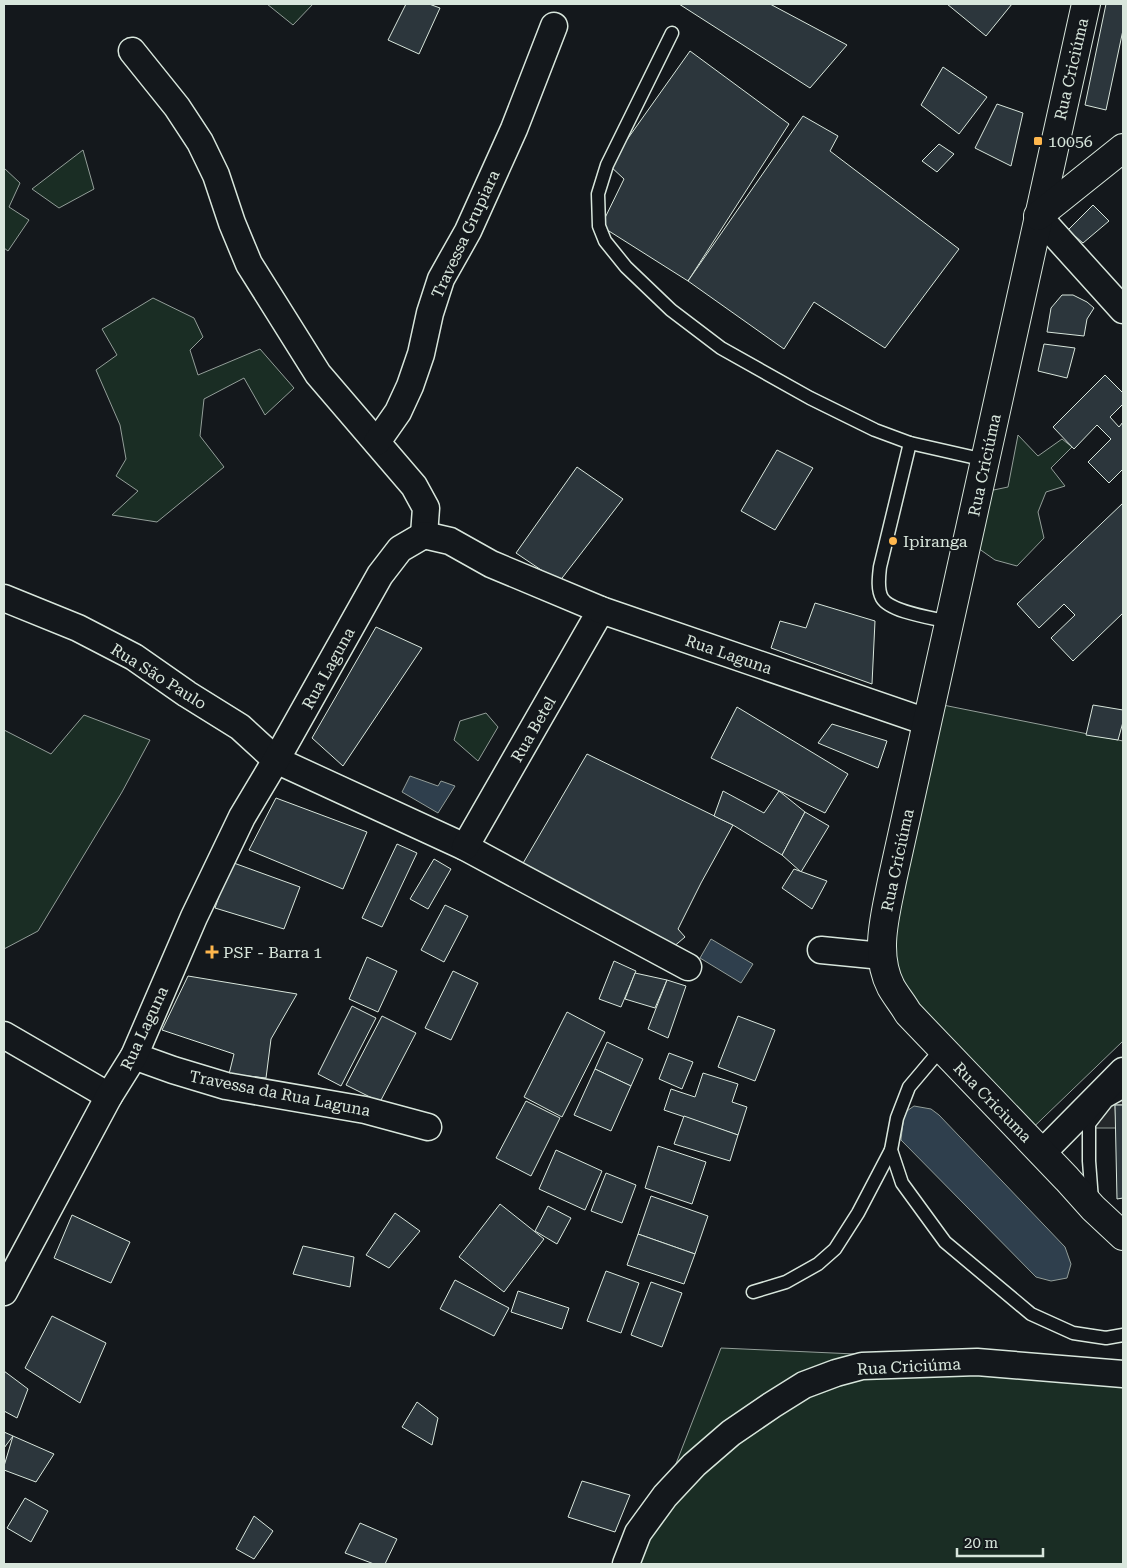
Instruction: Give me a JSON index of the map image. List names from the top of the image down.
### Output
{
  "streets": {
    "main road": ["Rua Criciúma", "Rua Criciuma"],
    "street": [
      "Travessa Grupiara",
      "Rua Laguna",
      "Rua São Paulo",
      "Rua Betel",
      "Travessa da Rua Laguna"
    ]
  },
  "crossings": [
    ["Rua Criciúma", "Rua Laguna"],
    ["Rua Criciúma", "Rua Criciuma"],
    ["Rua Laguna", "Rua São Paulo"],
    ["Rua Laguna", "Rua Betel"],
    ["Rua Laguna", "Travessa da Rua Laguna"]
  ],
  "places": {
    "transit": ["10056"],
    "other": ["Ipiranga"],
    "health": ["PSF - Barra 1"]
  },
  "scale_bar": "20 m"
}
